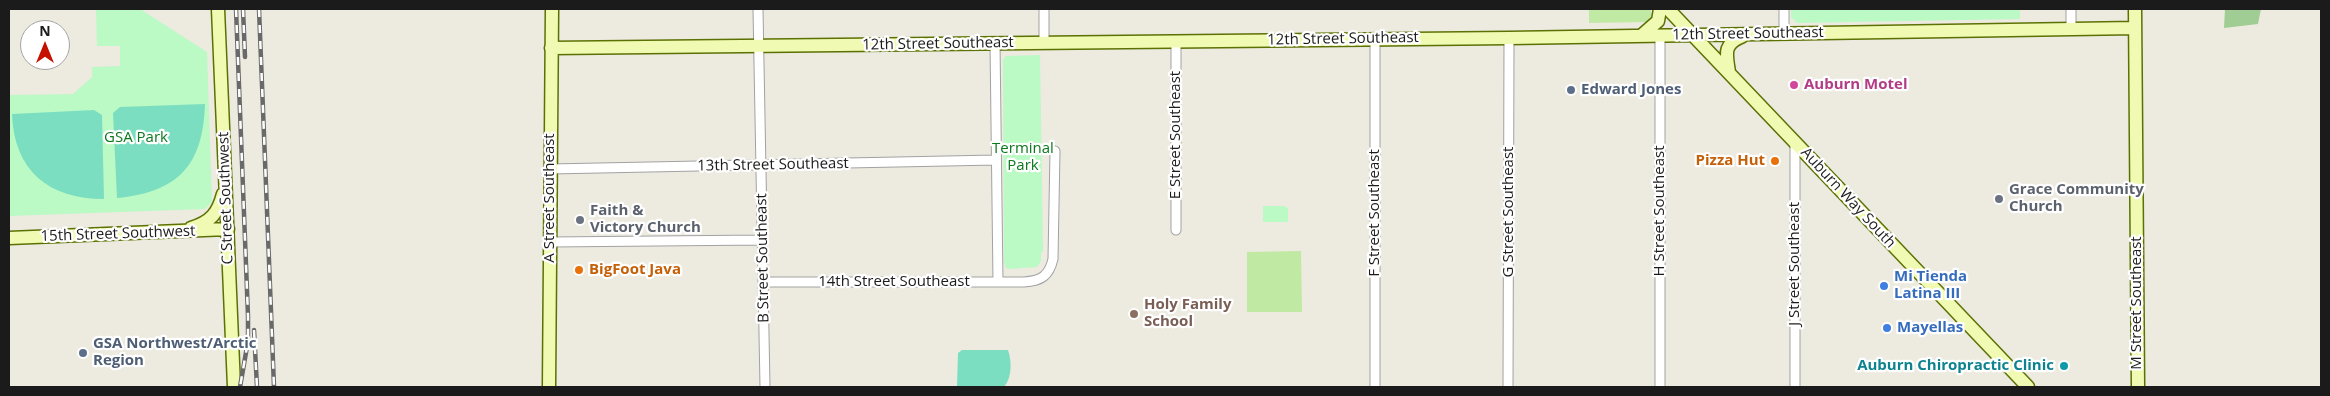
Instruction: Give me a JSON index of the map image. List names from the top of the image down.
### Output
{
  "streets": {
    "main road": [
      "12th Street Southeast",
      "C Street Southwest",
      "A Street Southeast",
      "Auburn Way South",
      "15th Street Southwest",
      "M Street Southeast"
    ],
    "street": [
      "E Street Southeast",
      "13th Street Southeast",
      "H Street Southeast",
      "G Street Southeast",
      "F Street Southeast",
      "B Street Southeast",
      "J Street Southeast",
      "14th Street Southeast"
    ]
  },
  "crossings": [
    ["12th Street Southeast", "E Street Southeast"],
    ["12th Street Southeast", "A Street Southeast"],
    ["12th Street Southeast", "Auburn Way South"],
    ["12th Street Southeast", "H Street Southeast"],
    ["12th Street Southeast", "G Street Southeast"],
    ["12th Street Southeast", "F Street Southeast"],
    ["12th Street Southeast", "B Street Southeast"],
    ["12th Street Southeast", "M Street Southeast"],
    ["13th Street Southeast", "A Street Southeast"],
    ["13th Street Southeast", "B Street Southeast"],
    ["C Street Southwest", "15th Street Southwest"],
    ["Auburn Way South", "J Street Southeast"],
    ["B Street Southeast", "14th Street Southeast"]
  ],
  "parks": ["GSA Park", "Terminal Park"],
  "places": [
    "Auburn Motel",
    "Edward Jones",
    "Pizza Hut",
    "Grace Community Church",
    "Faith & Victory Church",
    "BigFoot Java",
    "Mi Tienda Latina III",
    "Holy Family School",
    "Mayellas",
    "GSA Northwest/Arctic Region",
    "Auburn Chiropractic Clinic"
  ],
  "north": "top"
}
